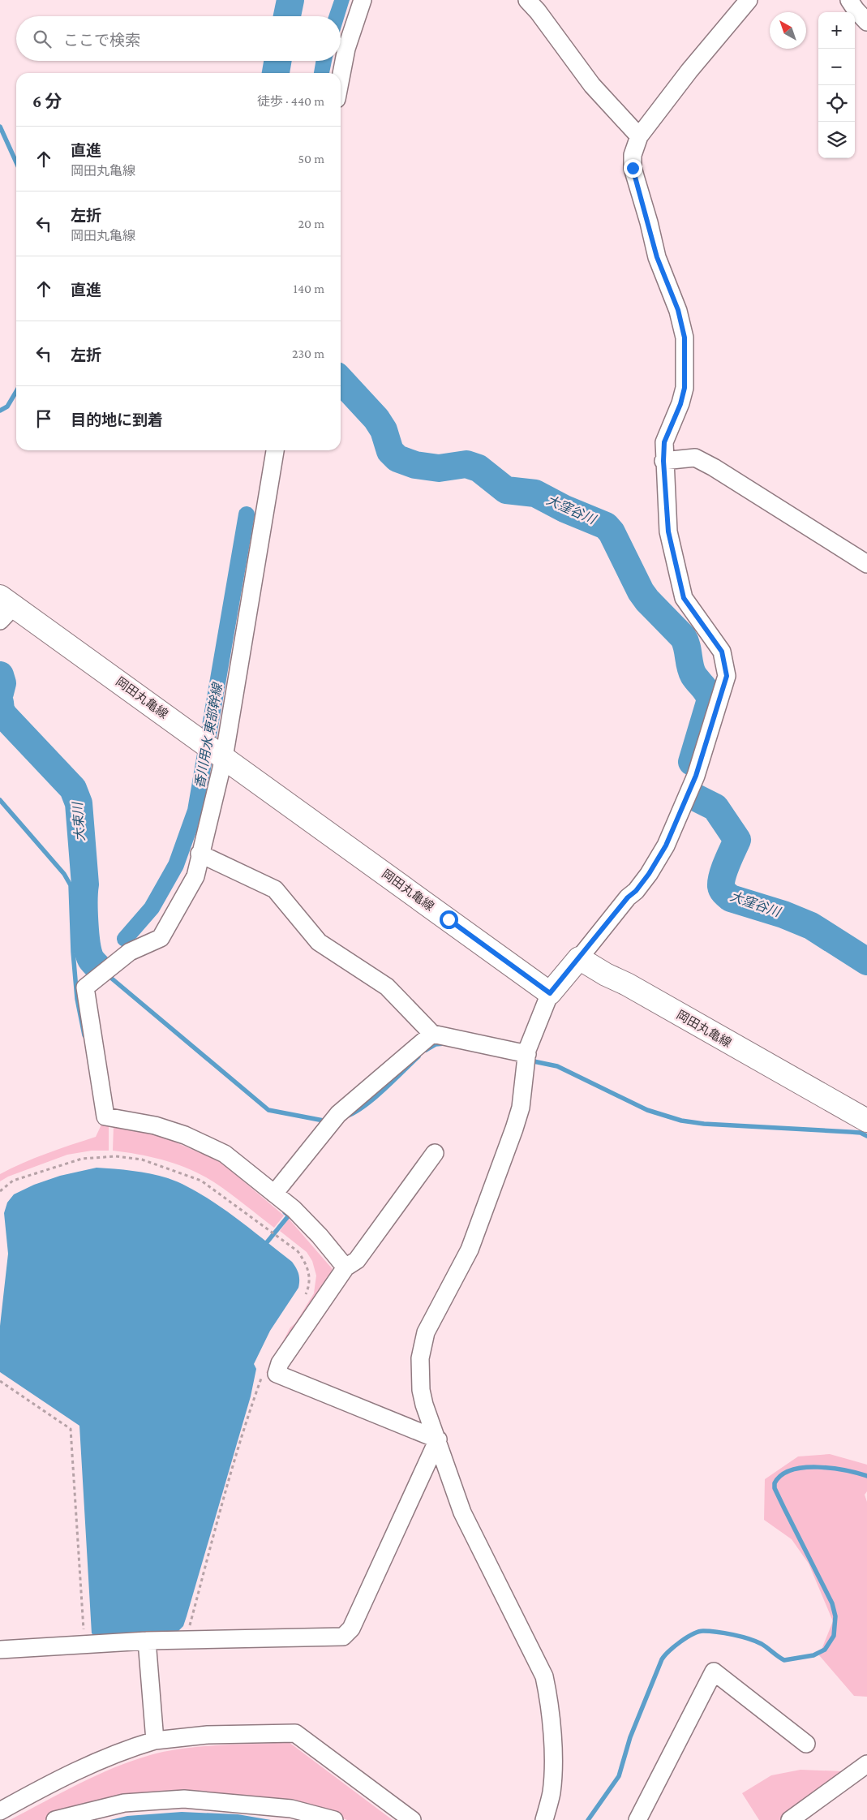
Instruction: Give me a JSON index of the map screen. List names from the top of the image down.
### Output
{
  "streets": {
    "main road": ["岡田丸亀線"]
  },
  "water": ["大窪谷川", "香川用水 東部幹線", "大束川"],
  "north": "top left",
  "page": {
    "map_buttons": ["+", "−"],
    "search": "ここで検索",
    "heading": ["6 分", "徒歩 · 440 m"],
    "list": [
      ["直進", "岡田丸亀線", "50 m"],
      ["左折", "岡田丸亀線", "20 m"],
      ["直進", "140 m"],
      ["左折", "230 m"],
      "目的地に到着"
    ]
  }
}
